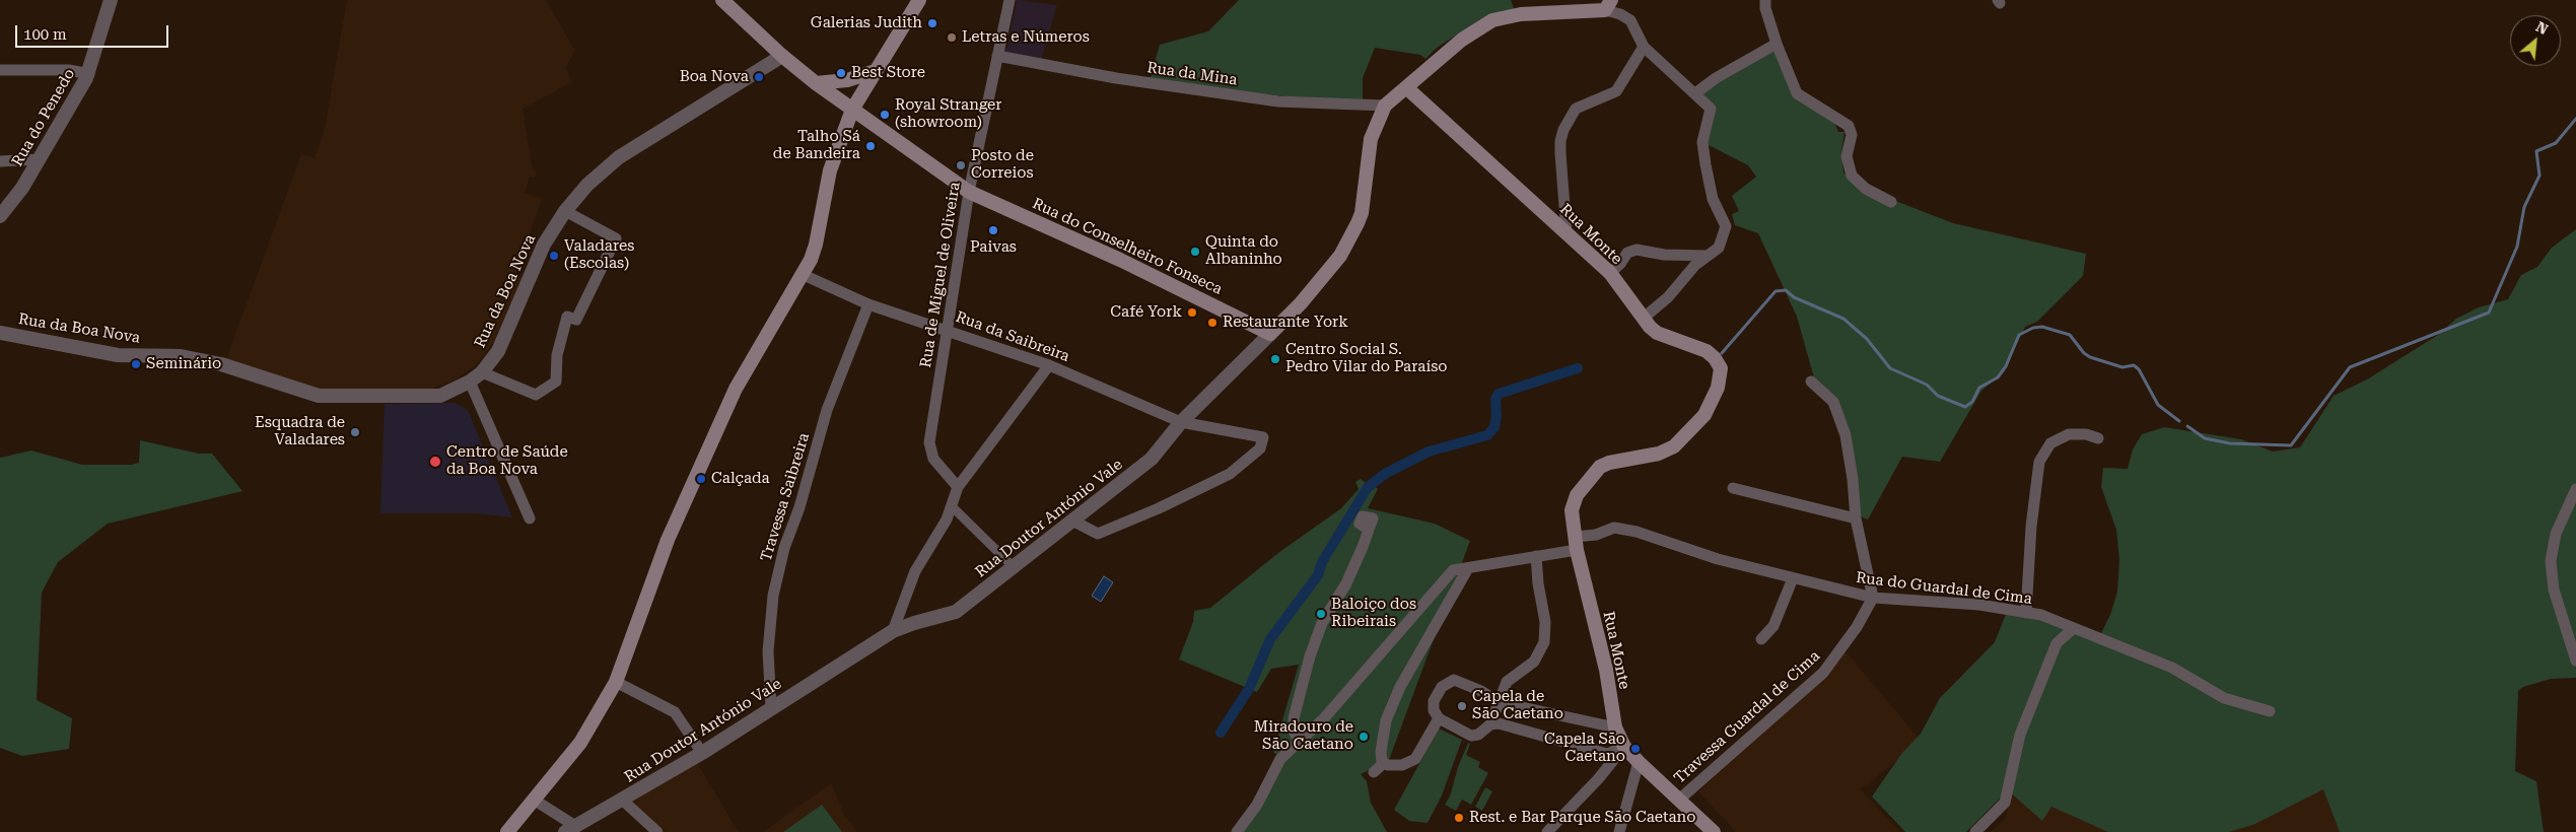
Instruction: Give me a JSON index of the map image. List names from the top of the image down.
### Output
{
  "streets": {
    "main road": ["Rua Monte", "Rua do Conselheiro Fonseca", "Rua Doutor António Vale"],
    "street": [
      "Rua da Mina",
      "Rua do Penedo",
      "Rua de Miguel de Oliveira",
      "Rua da Boa Nova",
      "Rua da Saibreira",
      "Travessa Saibreira",
      "Rua do Guardal de Cima",
      "Travessa Guardal de Cima"
    ]
  },
  "crossings": [
    ["Rua da Mina", "Rua de Miguel de Oliveira"],
    ["Rua da Mina", "Rua Doutor António Vale"],
    ["Rua Monte", "Rua Doutor António Vale"],
    ["Rua Monte", "Rua do Guardal de Cima"],
    ["Rua Monte", "Travessa Guardal de Cima"],
    ["Rua do Conselheiro Fonseca", "Rua de Miguel de Oliveira"],
    ["Rua do Conselheiro Fonseca", "Rua da Boa Nova"],
    ["Rua do Conselheiro Fonseca", "Rua Doutor António Vale"],
    ["Rua de Miguel de Oliveira", "Rua da Saibreira"],
    ["Rua da Saibreira", "Travessa Saibreira"],
    ["Rua da Saibreira", "Rua Doutor António Vale"],
    ["Travessa Saibreira", "Rua Doutor António Vale"],
    ["Rua do Guardal de Cima", "Travessa Guardal de Cima"]
  ],
  "places": [
    "Galerias Judith",
    "Letras e Números",
    "Best Store",
    "Boa Nova",
    "Royal Stranger (showroom)",
    "Talho Sá de Bandeira",
    "Posto de Correios",
    "Paivas",
    "Quinta do Albaninho",
    "Valadares (Escolas)",
    "Café York",
    "Restaurante York",
    "Centro Social S. Pedro Vilar do Paraíso",
    "Seminário",
    "Esquadra de Valadares",
    "Centro de Saúde da Boa Nova",
    "Calçada",
    "Baloiço dos Ribeirais",
    "Capela de São Caetano",
    "Miradouro de São Caetano",
    "Capela São Caetano",
    "Rest. e Bar Parque São Caetano"
  ],
  "scale_bar": "100 m",
  "north": "top right"
}
